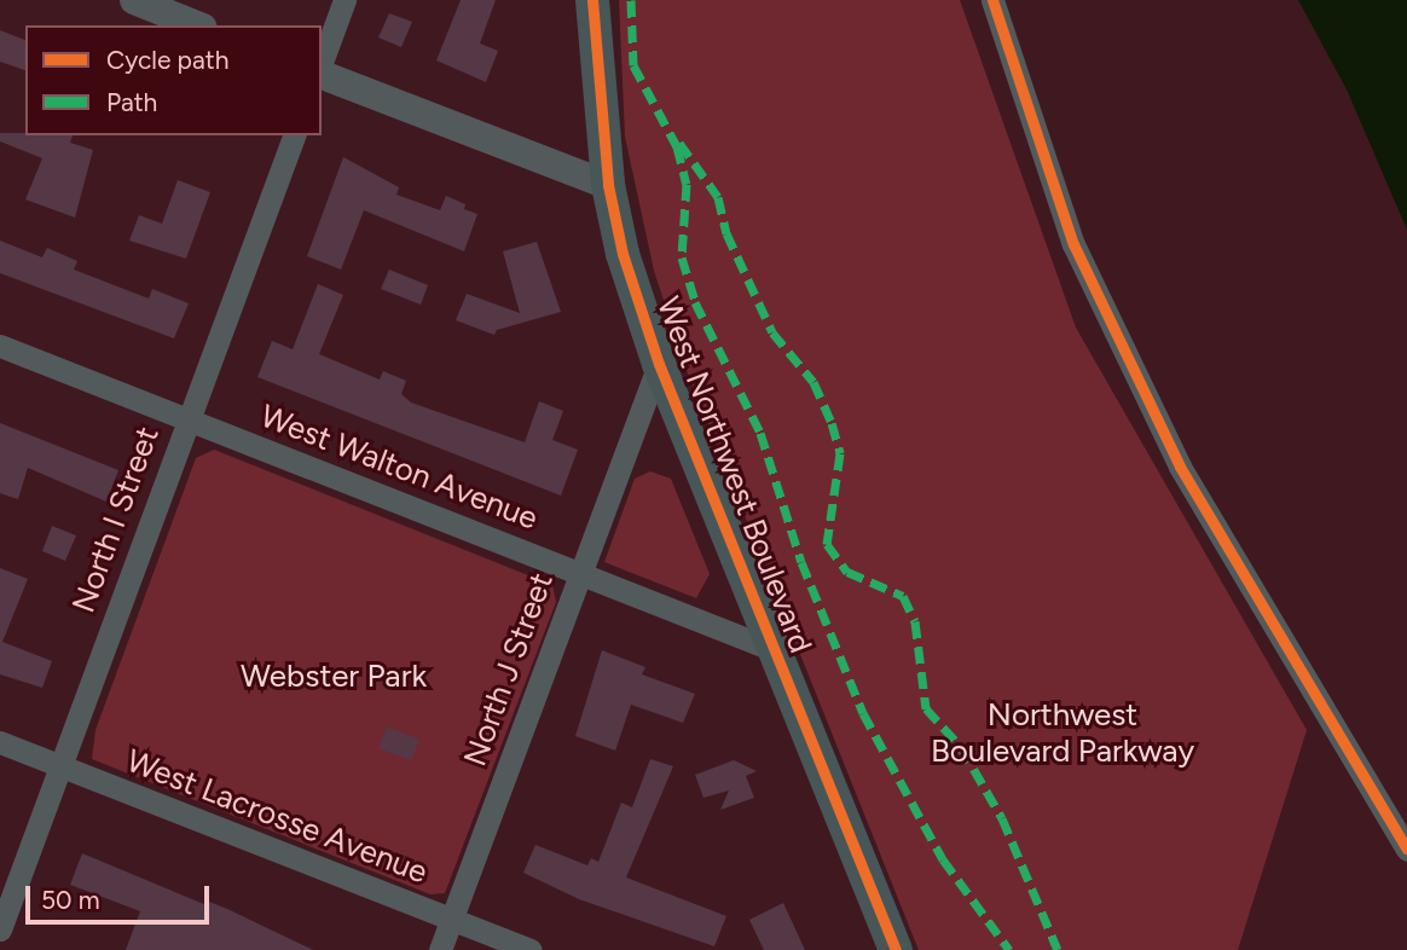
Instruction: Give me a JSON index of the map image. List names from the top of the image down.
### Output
{
  "streets": {
    "main road": ["West Northwest Boulevard"],
    "street": [
      "West Walton Avenue",
      "North I Street",
      "North J Street",
      "West Lacrosse Avenue"
    ]
  },
  "crossings": [
    ["West Walton Avenue", "West Northwest Boulevard"],
    ["West Walton Avenue", "North I Street"],
    ["West Walton Avenue", "North J Street"],
    ["West Northwest Boulevard", "North J Street"],
    ["North I Street", "West Lacrosse Avenue"],
    ["North J Street", "West Lacrosse Avenue"]
  ],
  "parks": ["Webster Park", "Northwest Boulevard Parkway"],
  "legend": ["Cycle path", "Path"],
  "scale_bar": "50 m"
}
